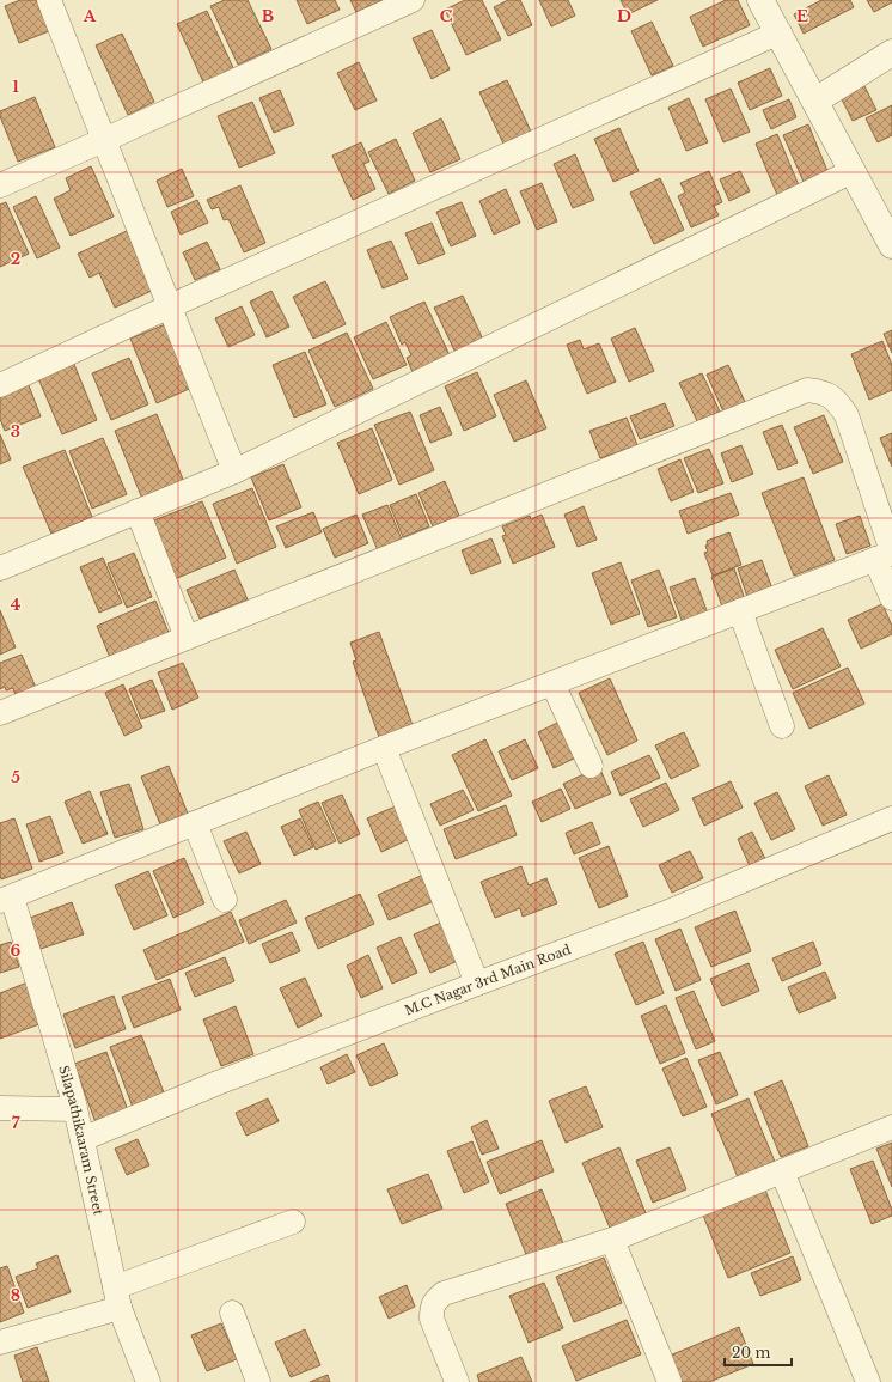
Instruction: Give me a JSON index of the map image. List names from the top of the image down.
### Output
{
  "streets": {
    "street": ["M.C Nagar 3rd Main Road", "Silapathikaaram Street"]
  },
  "crossings": [
    ["M.C Nagar 3rd Main Road", "Silapathikaaram Street"]
  ],
  "scale_bar": "20 m",
  "grid": {
    "columns": [
      "A",
      "B",
      "C",
      "D",
      "E"
    ],
    "rows": [
      "1",
      "2",
      "3",
      "4",
      "5",
      "6",
      "7",
      "8"
    ]
  }
}
